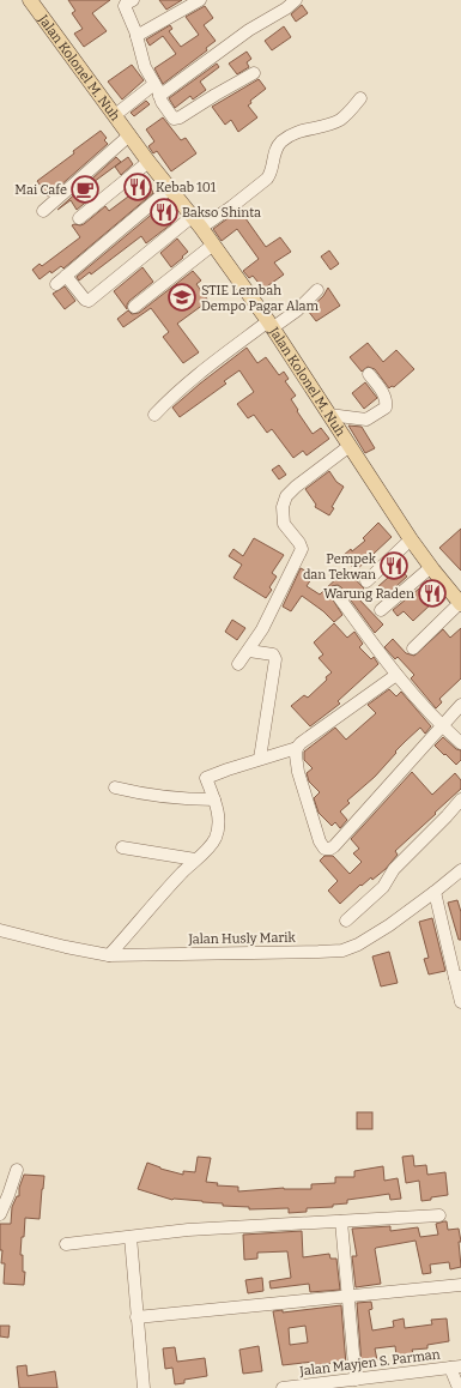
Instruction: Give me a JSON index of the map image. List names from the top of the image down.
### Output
{
  "streets": {
    "main road": ["Jalan Kolonel M. Nuh"],
    "street": ["Jalan Husly Marik", "Jalan Mayjen S. Parman"]
  },
  "places": {
    "restaurant": [
      "Kebab 101",
      "Bakso Shinta",
      "Pempek dan Tekwan",
      "Warung Raden"
    ],
    "cafe": ["Mai Cafe"],
    "school or university": ["STIE Lembah Dempo Pagar Alam"]
  }
}
